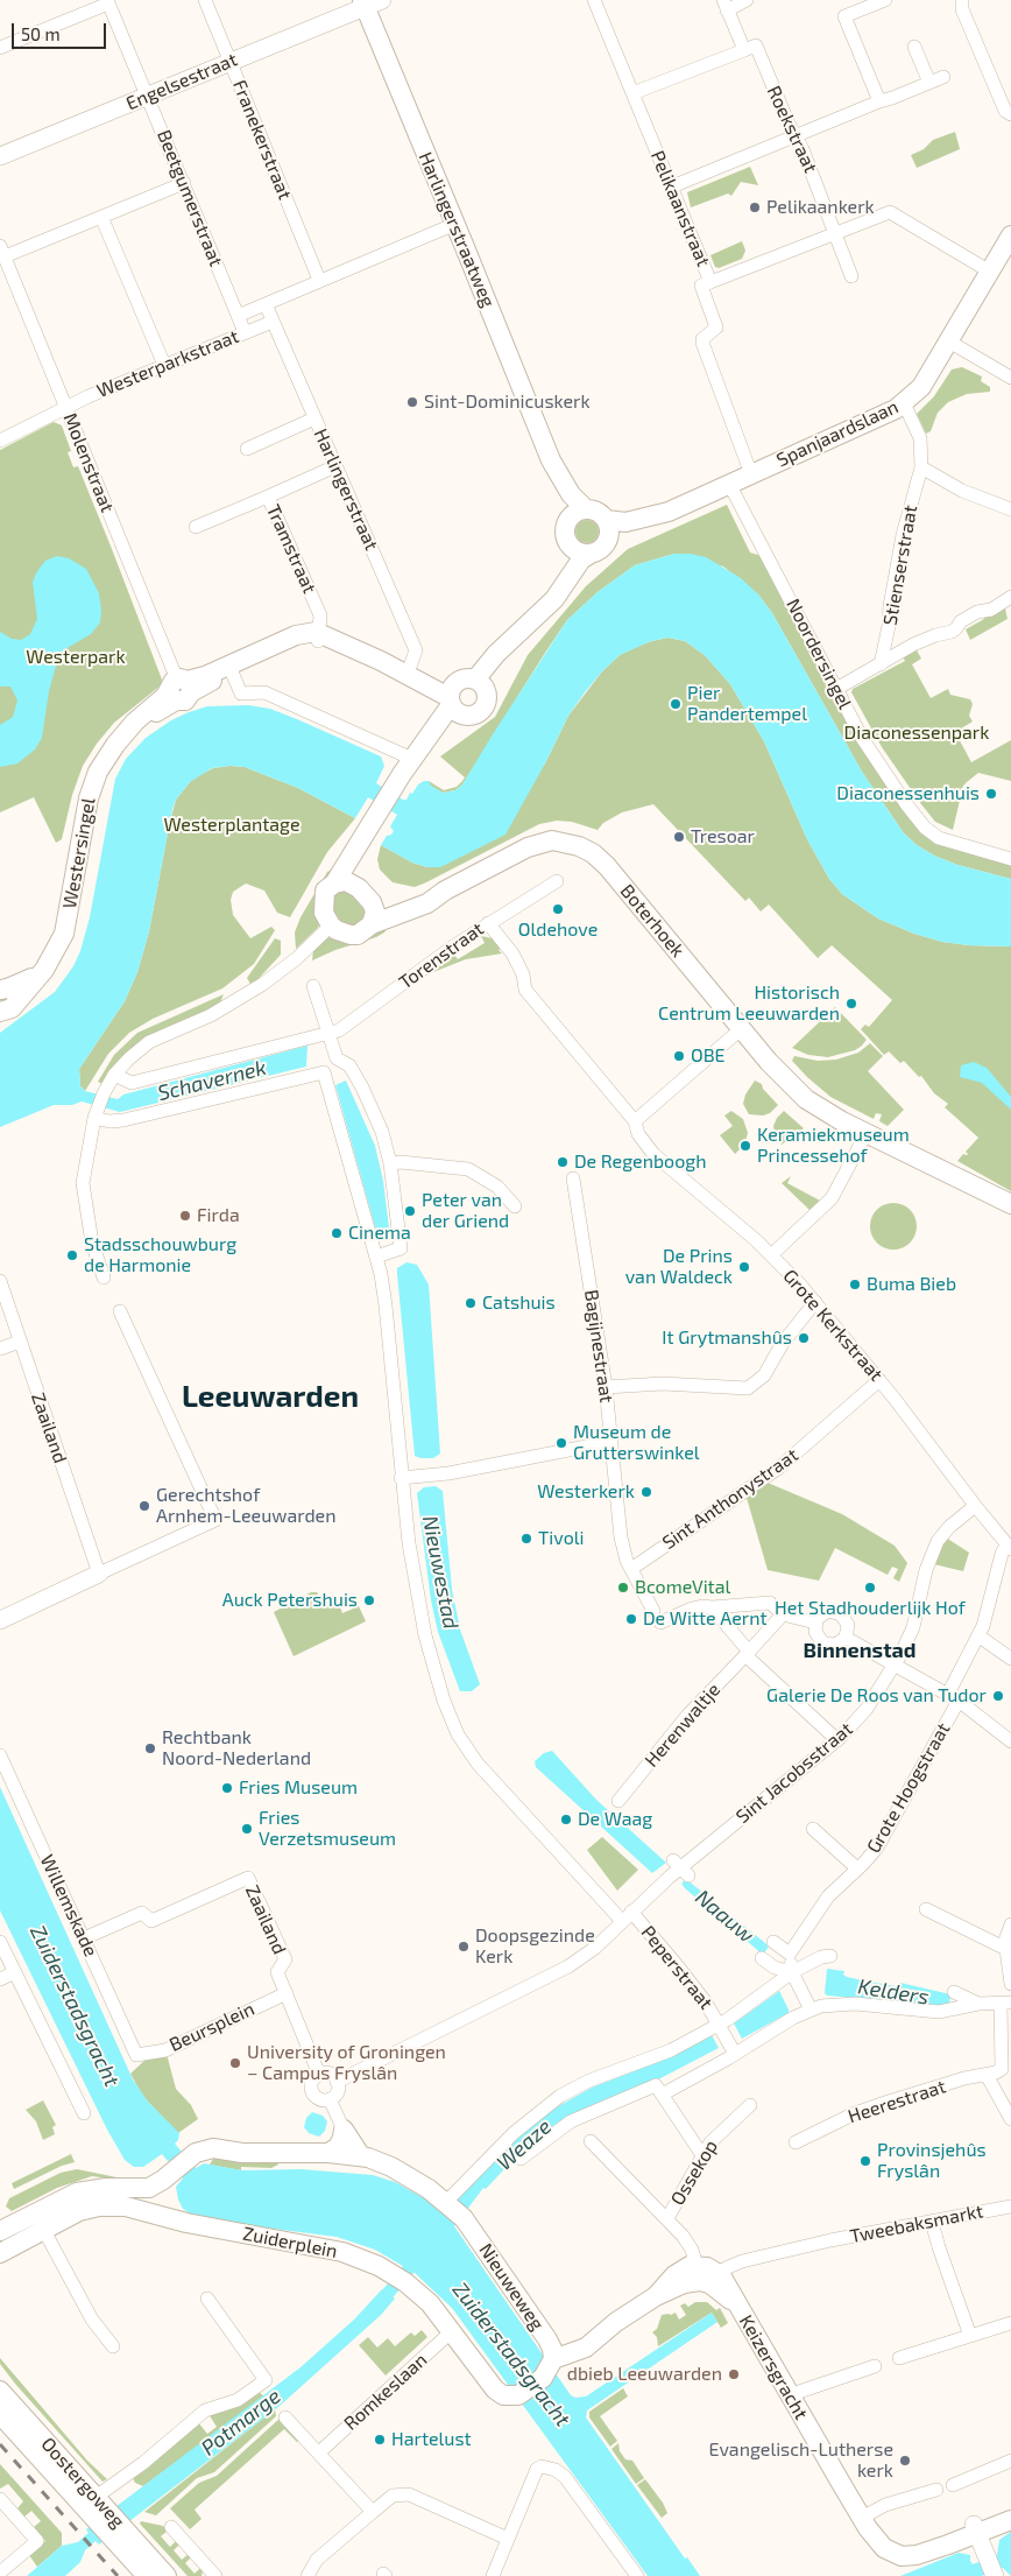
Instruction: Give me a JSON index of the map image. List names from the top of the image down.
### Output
{
  "streets": {
    "main road": [
      "Harlingerstraatweg",
      "Spanjaardslaan",
      "Westersingel",
      "Boterhoek",
      "Zuiderplein",
      "Nieuweweg",
      "Keizersgracht",
      "Oostergoweg"
    ],
    "street": [
      "Engelsestraat",
      "Roekstraat",
      "Franekerstraat",
      "Beetgumerstraat",
      "Pelikaanstraat",
      "Westerparkstraat",
      "Molenstraat",
      "Harlingerstraat",
      "Tramstraat",
      "Stienserstraat",
      "Noordersingel",
      "Torenstraat",
      "Grote Kerkstraat",
      "Bagijnestraat",
      "Zaailand",
      "Sint Anthonystraat",
      "Herenwaltje",
      "Sint Jacobsstraat",
      "Grote Hoogstraat",
      "Willemskade",
      "Peperstraat",
      "Beursplein",
      "Heerestraat",
      "Ossekop",
      "Tweebaksmarkt",
      "Romkeslaan"
    ]
  },
  "crossings": [
    ["Engelsestraat", "Franekerstraat"],
    ["Engelsestraat", "Beetgumerstraat"],
    ["Engelsestraat", "Harlingerstraatweg"],
    ["Franekerstraat", "Westerparkstraat"],
    ["Beetgumerstraat", "Westerparkstraat"],
    ["Pelikaanstraat", "Spanjaardslaan"],
    ["Harlingerstraatweg", "Westerparkstraat"],
    ["Harlingerstraatweg", "Spanjaardslaan"],
    ["Westerparkstraat", "Molenstraat"],
    ["Westerparkstraat", "Harlingerstraat"],
    ["Spanjaardslaan", "Stienserstraat"],
    ["Spanjaardslaan", "Noordersingel"],
    ["Molenstraat", "Westersingel"],
    ["Harlingerstraat", "Tramstraat"],
    ["Tramstraat", "Westersingel"],
    ["Torenstraat", "Grote Kerkstraat"],
    ["Grote Kerkstraat", "Sint Anthonystraat"],
    ["Grote Kerkstraat", "Sint Jacobsstraat"],
    ["Grote Kerkstraat", "Grote Hoogstraat"],
    ["Bagijnestraat", "Sint Anthonystraat"],
    ["Zaailand", "Sint Jacobsstraat"],
    ["Zaailand", "Willemskade"],
    ["Zaailand", "Beursplein"],
    ["Sint Jacobsstraat", "Peperstraat"],
    ["Willemskade", "Beursplein"],
    ["Tweebaksmarkt", "Keizersgracht"],
    ["Zuiderplein", "Nieuweweg"],
    ["Zuiderplein", "Romkeslaan"]
  ],
  "districts": ["Leeuwarden", "Binnenstad"],
  "water": [
    "Schavernek",
    "Nieuwestad",
    "Naauw",
    "Kelders",
    "Zuiderstadsgracht",
    "Weaze",
    "Potmarge"
  ],
  "parks": ["Westerpark", "Diaconessenpark", "Westerplantage"],
  "places": [
    "Pelikaankerk",
    "Sint-Dominicuskerk",
    "Pier Pandertempel",
    "Diaconessenhuis",
    "Tresoar",
    "Oldehove",
    "Historisch Centrum Leeuwarden",
    "OBE",
    "Keramiekmuseum Princessehof",
    "De Regenboogh",
    "Peter van der Griend",
    "Firda",
    "Cinema",
    "Stadsschouwburg de Harmonie",
    "De Prins van Waldeck",
    "Buma Bieb",
    "Catshuis",
    "It Grytmanshûs",
    "Museum de Grutterswinkel",
    "Westerkerk",
    "Gerechtshof Arnhem-Leeuwarden",
    "Tivoli",
    "BcomeVital",
    "Het Stadhouderlijk Hof",
    "Auck Petershuis",
    "De Witte Aernt",
    "Galerie De Roos van Tudor",
    "Rechtbank Noord-Nederland",
    "Fries Museum",
    "De Waag",
    "Fries Verzetsmuseum",
    "Doopsgezinde Kerk",
    "University of Groningen – Campus Fryslân",
    "Provinsjehûs Fryslân",
    "dbieb Leeuwarden",
    "Hartelust",
    "Evangelisch-Lutherse kerk"
  ],
  "scale_bar": "50 m"
}
